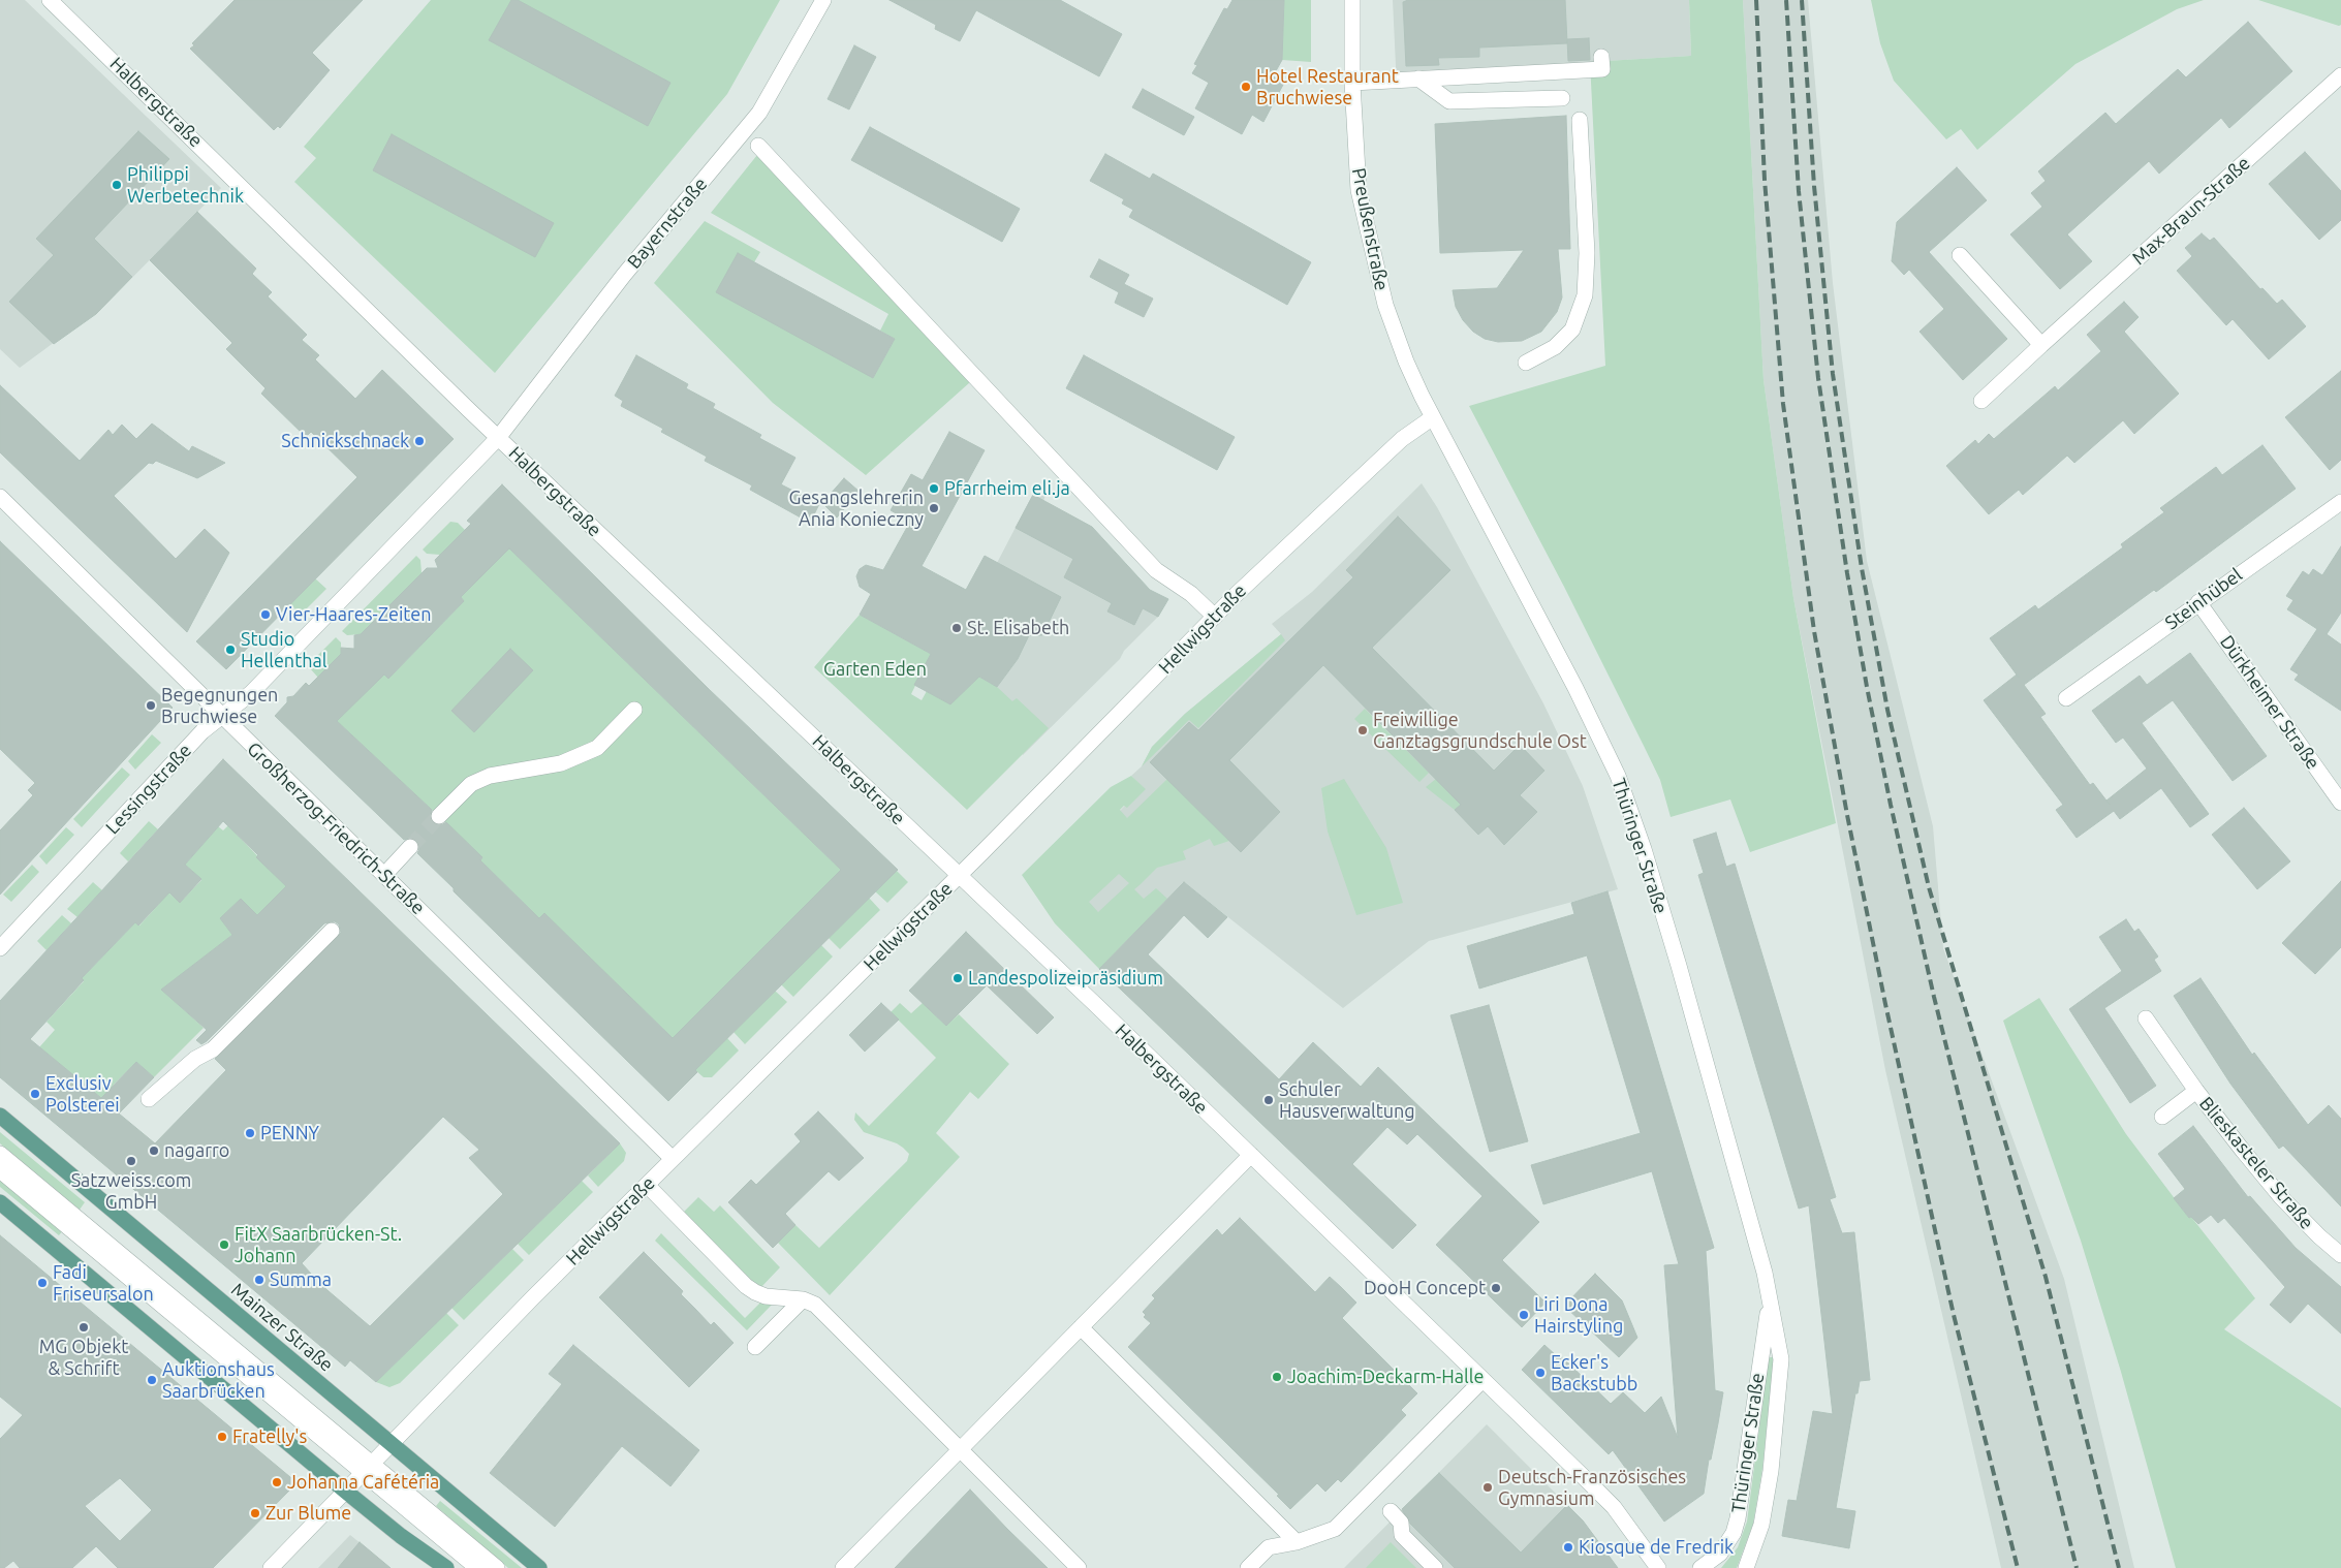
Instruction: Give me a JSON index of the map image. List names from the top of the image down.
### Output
{
  "streets": {
    "main road": ["Mainzer Straße"],
    "street": [
      "Halbergstraße",
      "Max-Braun-Straße",
      "Bayernstraße",
      "Preußenstraße",
      "Steinhübel",
      "Hellwigstraße",
      "Dürkheimer Straße",
      "Lessingstraße",
      "Großherzog-Friedrich-Straße",
      "Thüringer Straße",
      "Blieskasteler Straße"
    ]
  },
  "crossings": [
    ["Halbergstraße", "Bayernstraße"],
    ["Halbergstraße", "Hellwigstraße"],
    ["Halbergstraße", "Lessingstraße"],
    ["Bayernstraße", "Lessingstraße"],
    ["Preußenstraße", "Hellwigstraße"],
    ["Preußenstraße", "Thüringer Straße"],
    ["Steinhübel", "Dürkheimer Straße"],
    ["Hellwigstraße", "Großherzog-Friedrich-Straße"],
    ["Hellwigstraße", "Thüringer Straße"],
    ["Hellwigstraße", "Mainzer Straße"],
    ["Lessingstraße", "Großherzog-Friedrich-Straße"]
  ],
  "parks": ["Garten Eden"],
  "places": [
    "Hotel Restaurant Bruchwiese",
    "Philippi Werbetechnik",
    "Schnickschnack",
    "Pfarrheim eli.ja",
    "Gesangslehrerin Ania Konieczny",
    "Vier-Haares-Zeiten",
    "St. Elisabeth",
    "Studio Hellenthal",
    "Begegnungen Bruchwiese",
    "Freiwillige Ganztagsgrundschule Ost",
    "Landespolizeipräsidium",
    "Exclusiv Polsterei",
    "Schuler Hausverwaltung",
    "PENNY",
    "nagarro",
    "Satzweiss.com GmbH",
    "FitX Saarbrücken-St. Johann",
    "Summa",
    "Fadi Friseursalon",
    "DooH Concept",
    "Liri Dona Hairstyling",
    "MG Objekt & Schrift",
    "Ecker's Backstubb",
    "Joachim-Deckarm-Halle",
    "Auktionshaus Saarbrücken",
    "Fratelly's",
    "Johanna Cafétéria",
    "Deutsch-Französisches Gymnasium",
    "Zur Blume",
    "Kiosque de Fredrik"
  ]
}
